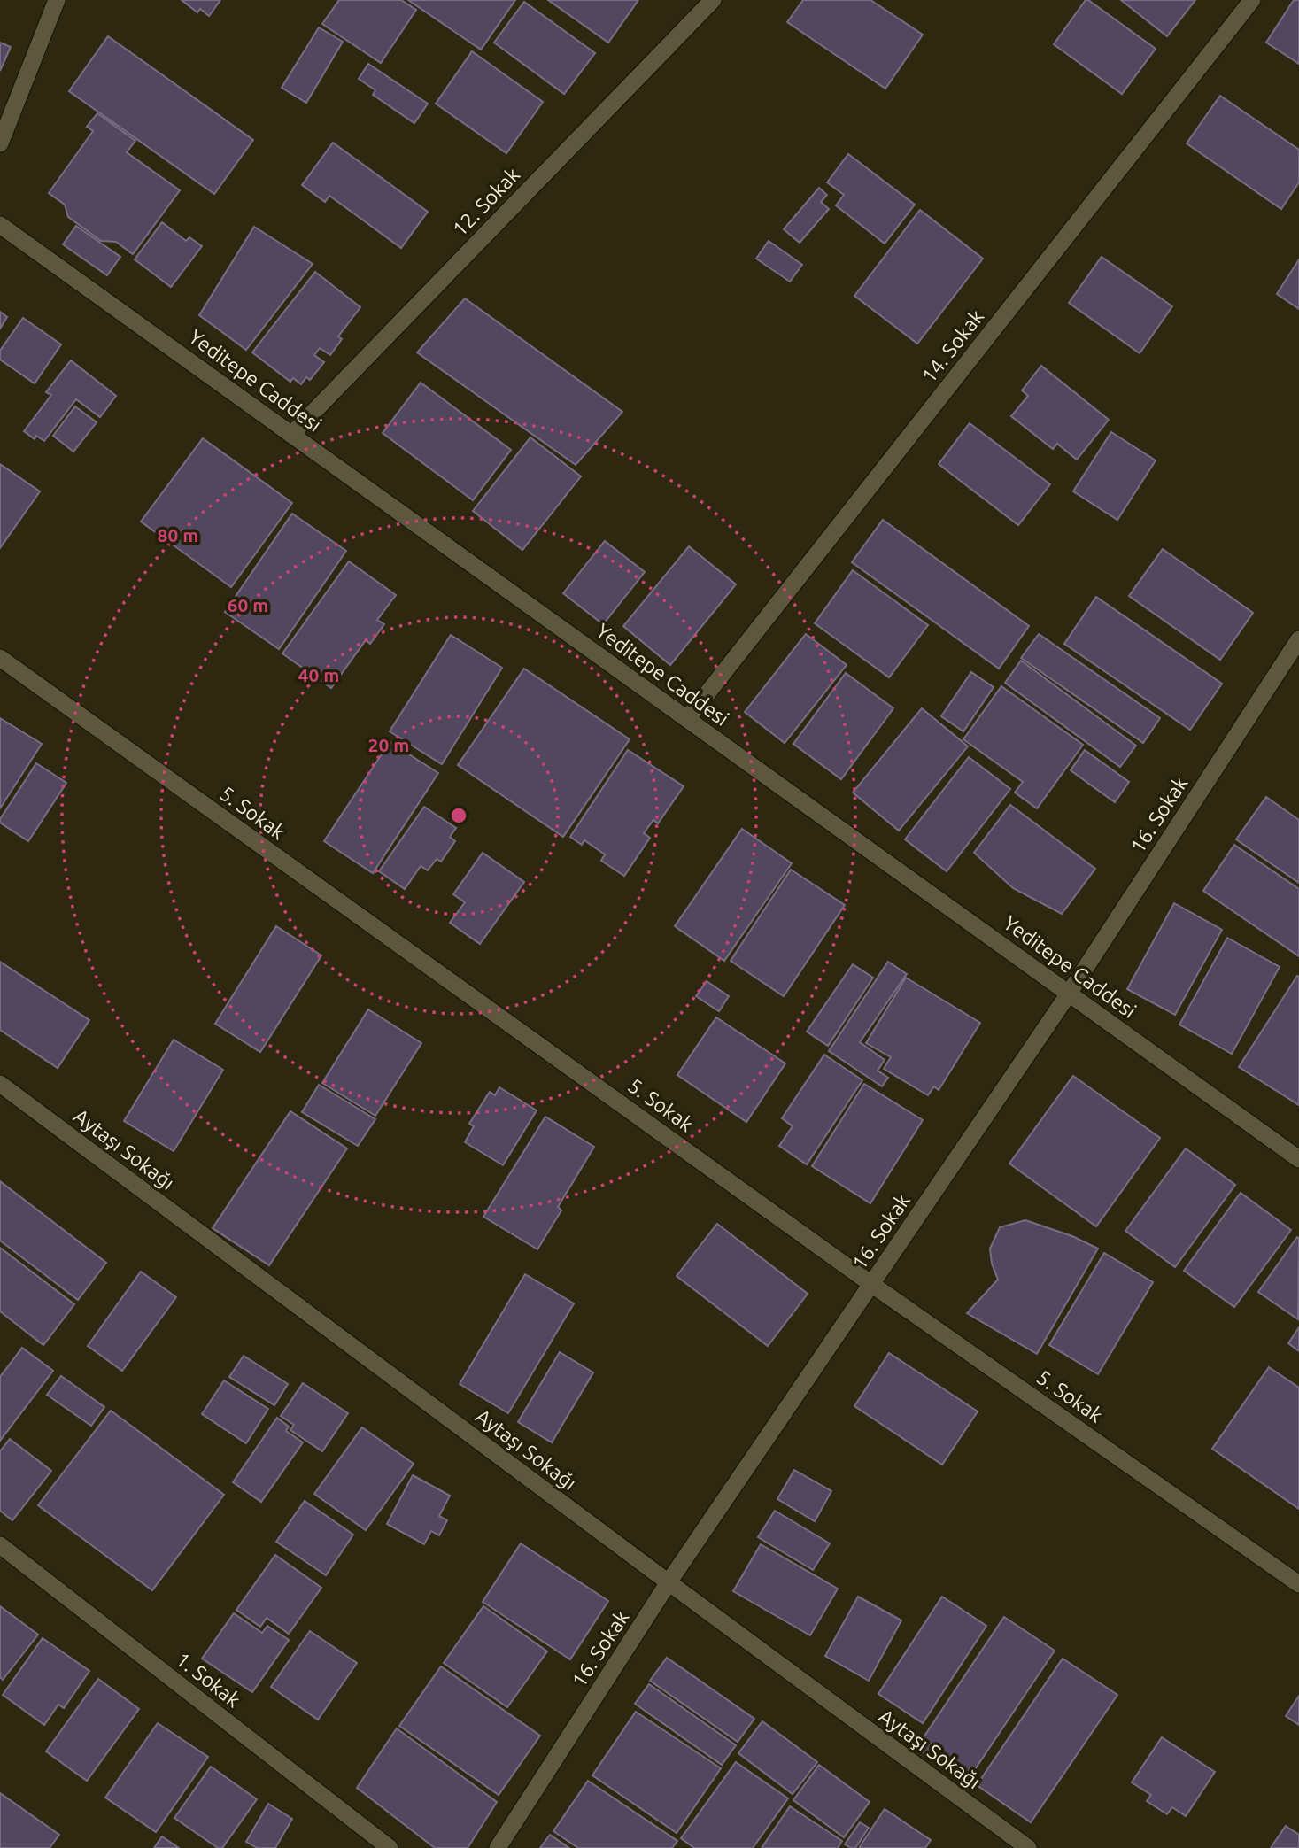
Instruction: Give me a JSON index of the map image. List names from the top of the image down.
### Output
{
  "streets": {
    "street": [
      "12. Sokak",
      "14. Sokak",
      "Yeditepe Caddesi",
      "5. Sokak",
      "16. Sokak",
      "Aytaşı Sokağı",
      "1. Sokak"
    ]
  },
  "crossings": [
    ["12. Sokak", "Yeditepe Caddesi"],
    ["14. Sokak", "Yeditepe Caddesi"],
    ["Yeditepe Caddesi", "16. Sokak"],
    ["5. Sokak", "16. Sokak"],
    ["16. Sokak", "Aytaşı Sokağı"]
  ],
  "rings": [
    "80 m",
    "60 m",
    "40 m",
    "20 m"
  ]
}
